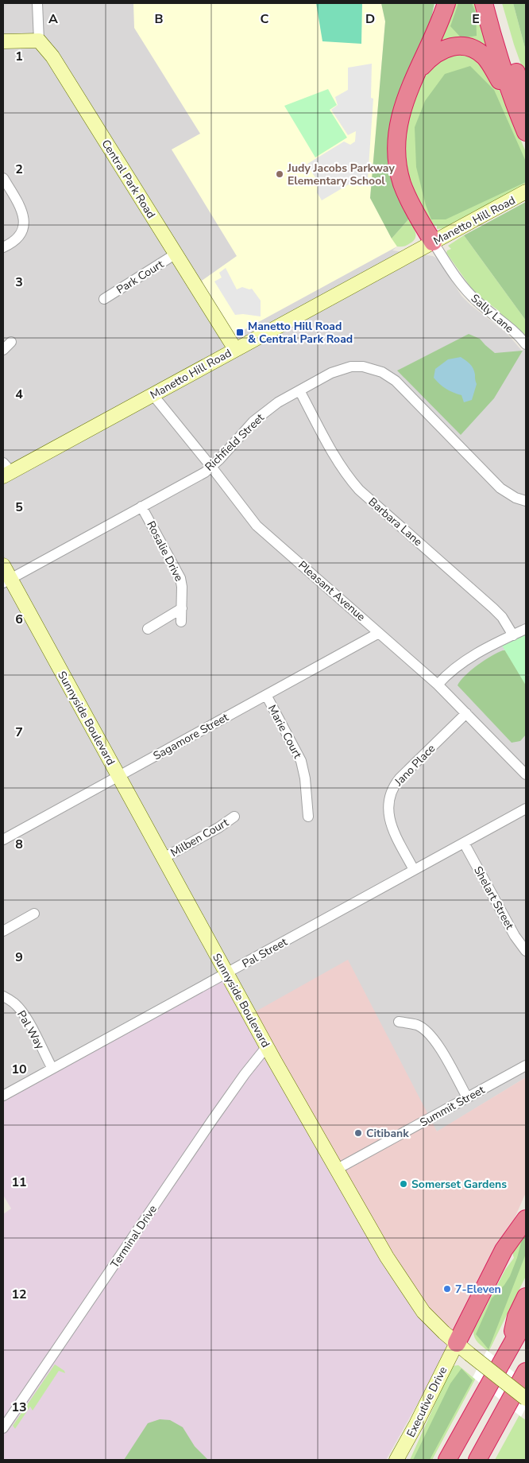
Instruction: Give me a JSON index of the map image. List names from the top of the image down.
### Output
{
  "streets": {
    "main road": [
      "Central Park Road",
      "Manetto Hill Road",
      "Sunnyside Boulevard",
      "Executive Drive"
    ],
    "street": [
      "Park Court",
      "Sally Lane",
      "Richfield Street",
      "Barbara Lane",
      "Rosalie Drive",
      "Pleasant Avenue",
      "Marie Court",
      "Sagamore Street",
      "Jano Place",
      "Milben Court",
      "Shelart Street",
      "Pal Street",
      "Pal Way",
      "Summit Street",
      "Terminal Drive"
    ]
  },
  "crossings": [
    ["Central Park Road", "Manetto Hill Road"],
    ["Central Park Road", "Park Court"],
    ["Manetto Hill Road", "Sally Lane"],
    ["Manetto Hill Road", "Pleasant Avenue"],
    ["Richfield Street", "Barbara Lane"],
    ["Richfield Street", "Rosalie Drive"],
    ["Richfield Street", "Pleasant Avenue"],
    ["Richfield Street", "Sunnyside Boulevard"],
    ["Pleasant Avenue", "Sagamore Street"],
    ["Pleasant Avenue", "Jano Place"],
    ["Sunnyside Boulevard", "Sagamore Street"],
    ["Sunnyside Boulevard", "Milben Court"],
    ["Sunnyside Boulevard", "Pal Street"],
    ["Sunnyside Boulevard", "Summit Street"],
    ["Sunnyside Boulevard", "Terminal Drive"],
    ["Sunnyside Boulevard", "Executive Drive"],
    ["Marie Court", "Sagamore Street"],
    ["Jano Place", "Pal Street"],
    ["Shelart Street", "Pal Street"],
    ["Pal Street", "Pal Way"]
  ],
  "places": {
    "other": [
      "Judy Jacobs Parkway Elementary School",
      "Citibank",
      "Somerset Gardens",
      "7-Eleven"
    ],
    "transit": ["Manetto Hill Road & Central Park Road"]
  },
  "grid": {
    "columns": [
      "A",
      "B",
      "C",
      "D",
      "E"
    ],
    "rows": [
      "1",
      "2",
      "3",
      "4",
      "5",
      "6",
      "7",
      "8",
      "9",
      "10",
      "11",
      "12",
      "13"
    ]
  }
}
